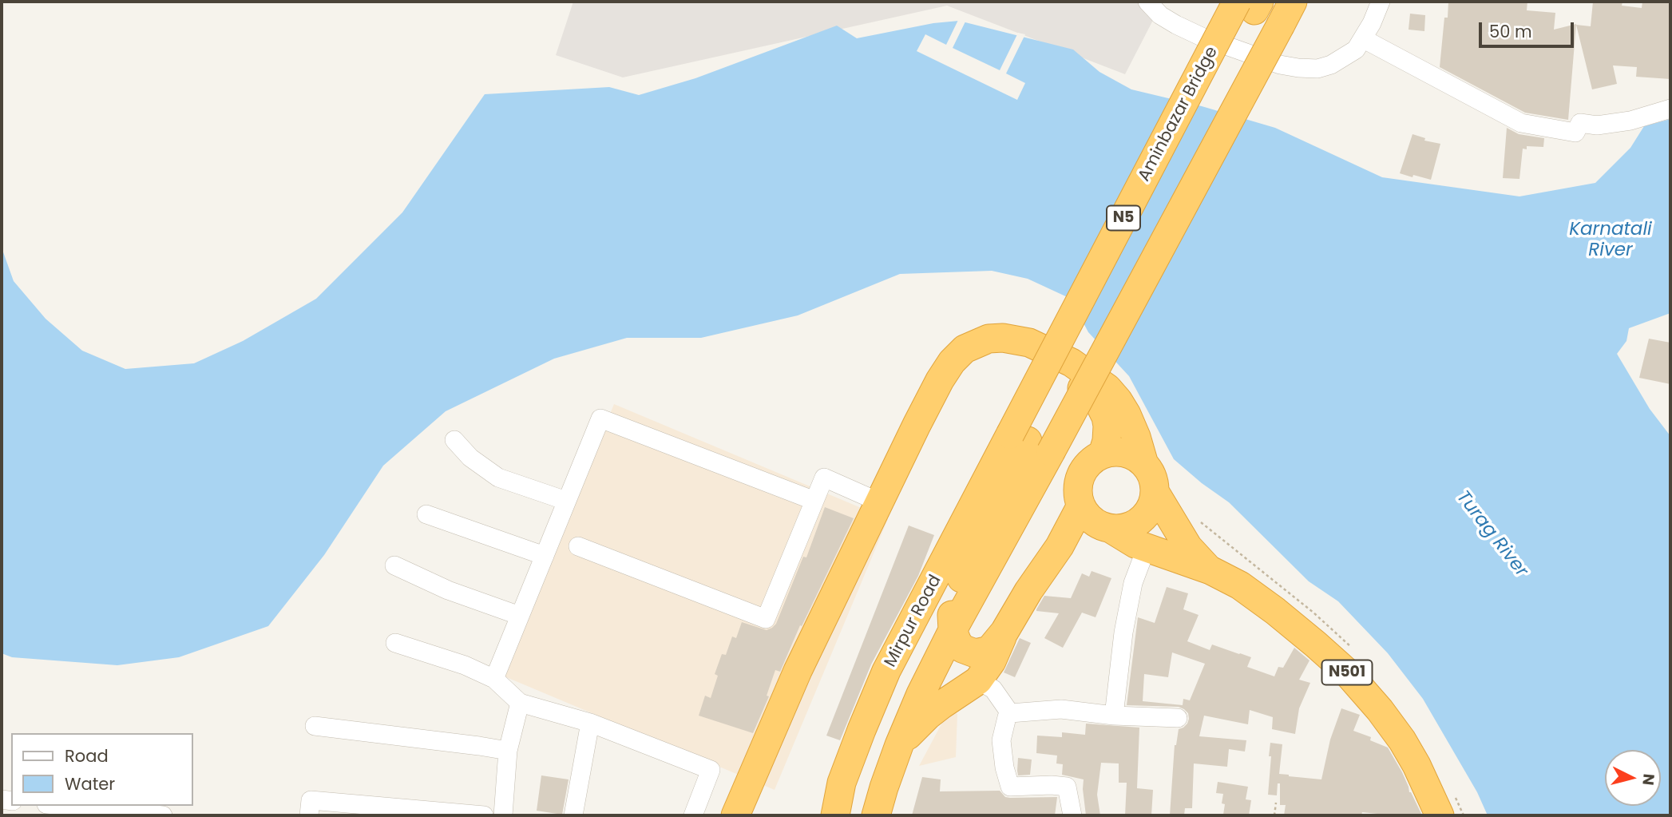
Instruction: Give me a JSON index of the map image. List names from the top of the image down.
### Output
{
  "streets": {
    "highway": [
      "Aminbazar Bridge",
      "N5",
      "Mirpur Road",
      "N501"
    ]
  },
  "crossings": [
    ["Aminbazar Bridge", "N5"],
    ["Aminbazar Bridge", "Mirpur Road"],
    ["N5", "Mirpur Road"]
  ],
  "water": ["Karnatali River", "Turag River"],
  "legend": ["Road", "Water"],
  "scale_bar": "50 m",
  "north": "right"
}
